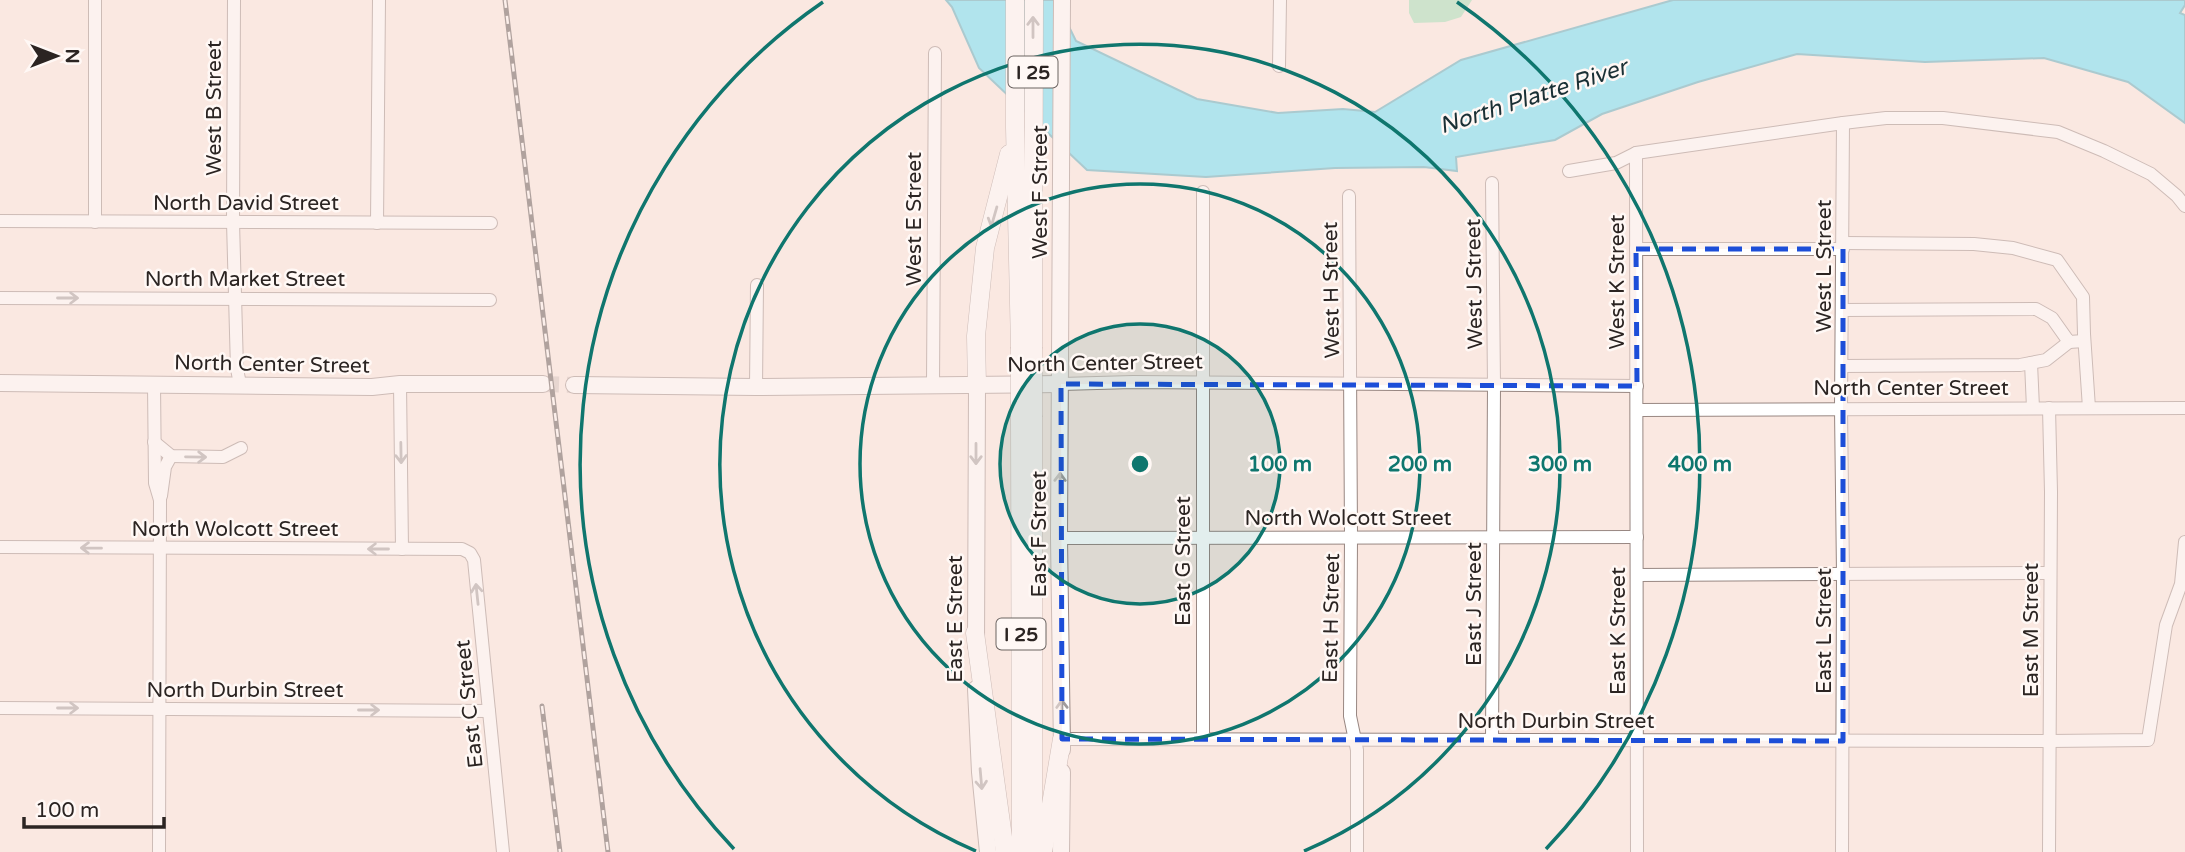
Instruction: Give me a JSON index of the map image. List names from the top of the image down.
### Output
{
  "streets": {
    "highway": ["I 25"],
    "main road": [
      "West F Street",
      "North Center Street",
      "East F Street",
      "East E Street"
    ],
    "street": [
      "West B Street",
      "North David Street",
      "West E Street",
      "West L Street",
      "North Market Street",
      "West K Street",
      "West J Street",
      "West H Street",
      "North Wolcott Street",
      "East G Street",
      "East J Street",
      "East H Street",
      "East M Street",
      "East K Street",
      "East L Street",
      "North Durbin Street",
      "East C Street"
    ]
  },
  "crossings": [
    ["West B Street", "North David Street"],
    ["West B Street", "North Market Street"],
    ["West B Street", "North Center Street"],
    ["West F Street", "North Center Street"],
    ["West F Street", "East F Street"],
    ["West E Street", "North Center Street"],
    ["West L Street", "North Center Street"],
    ["West L Street", "East L Street"],
    ["West K Street", "North Center Street"],
    ["West K Street", "East K Street"],
    ["West J Street", "North Center Street"],
    ["West J Street", "East J Street"],
    ["West H Street", "North Center Street"],
    ["West H Street", "East H Street"],
    ["North Center Street", "East F Street"],
    ["North Center Street", "East G Street"],
    ["North Center Street", "East J Street"],
    ["North Center Street", "East H Street"],
    ["North Center Street", "East E Street"],
    ["North Center Street", "East M Street"],
    ["North Center Street", "East K Street"],
    ["North Center Street", "East L Street"],
    ["North Wolcott Street", "East F Street"],
    ["North Wolcott Street", "East G Street"],
    ["North Wolcott Street", "East J Street"],
    ["North Wolcott Street", "East H Street"],
    ["North Wolcott Street", "East K Street"],
    ["North Wolcott Street", "East C Street"],
    ["East F Street", "North Durbin Street"],
    ["East G Street", "North Durbin Street"],
    ["East J Street", "North Durbin Street"],
    ["East H Street", "North Durbin Street"],
    ["East M Street", "North Durbin Street"],
    ["East K Street", "North Durbin Street"],
    ["East L Street", "North Durbin Street"],
    ["North Durbin Street", "East C Street"]
  ],
  "one_way": [
    "North Market Street",
    "North Wolcott Street",
    "East F Street",
    "East E Street",
    "East C Street"
  ],
  "water": ["North Platte River"],
  "scale_bar": "100 m",
  "north": "right",
  "rings": [
    "100 m",
    "200 m",
    "300 m",
    "400 m"
  ]
}
